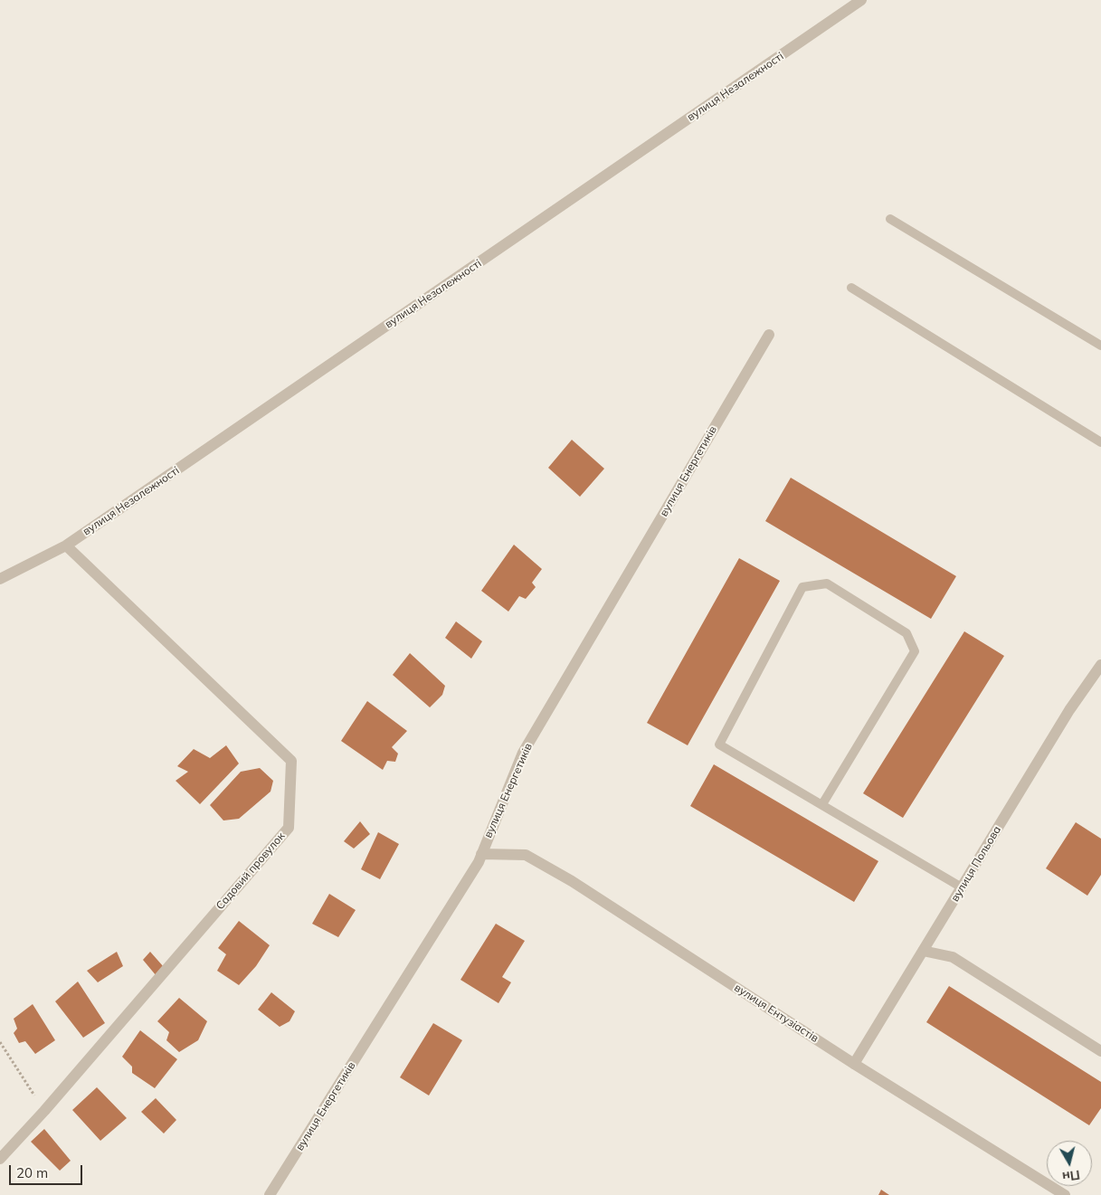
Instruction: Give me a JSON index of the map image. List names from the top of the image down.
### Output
{
  "streets": {
    "street": [
      "вулиця Незалежності",
      "вулиця Енергетиків",
      "вулиця Польова",
      "Садовий провулок",
      "вулиця Ентузіастів"
    ]
  },
  "crossings": [
    ["вулиця Незалежності", "Садовий провулок"],
    ["вулиця Енергетиків", "вулиця Ентузіастів"],
    ["вулиця Польова", "вулиця Ентузіастів"]
  ],
  "scale_bar": "20 m",
  "north": "bottom"
}
